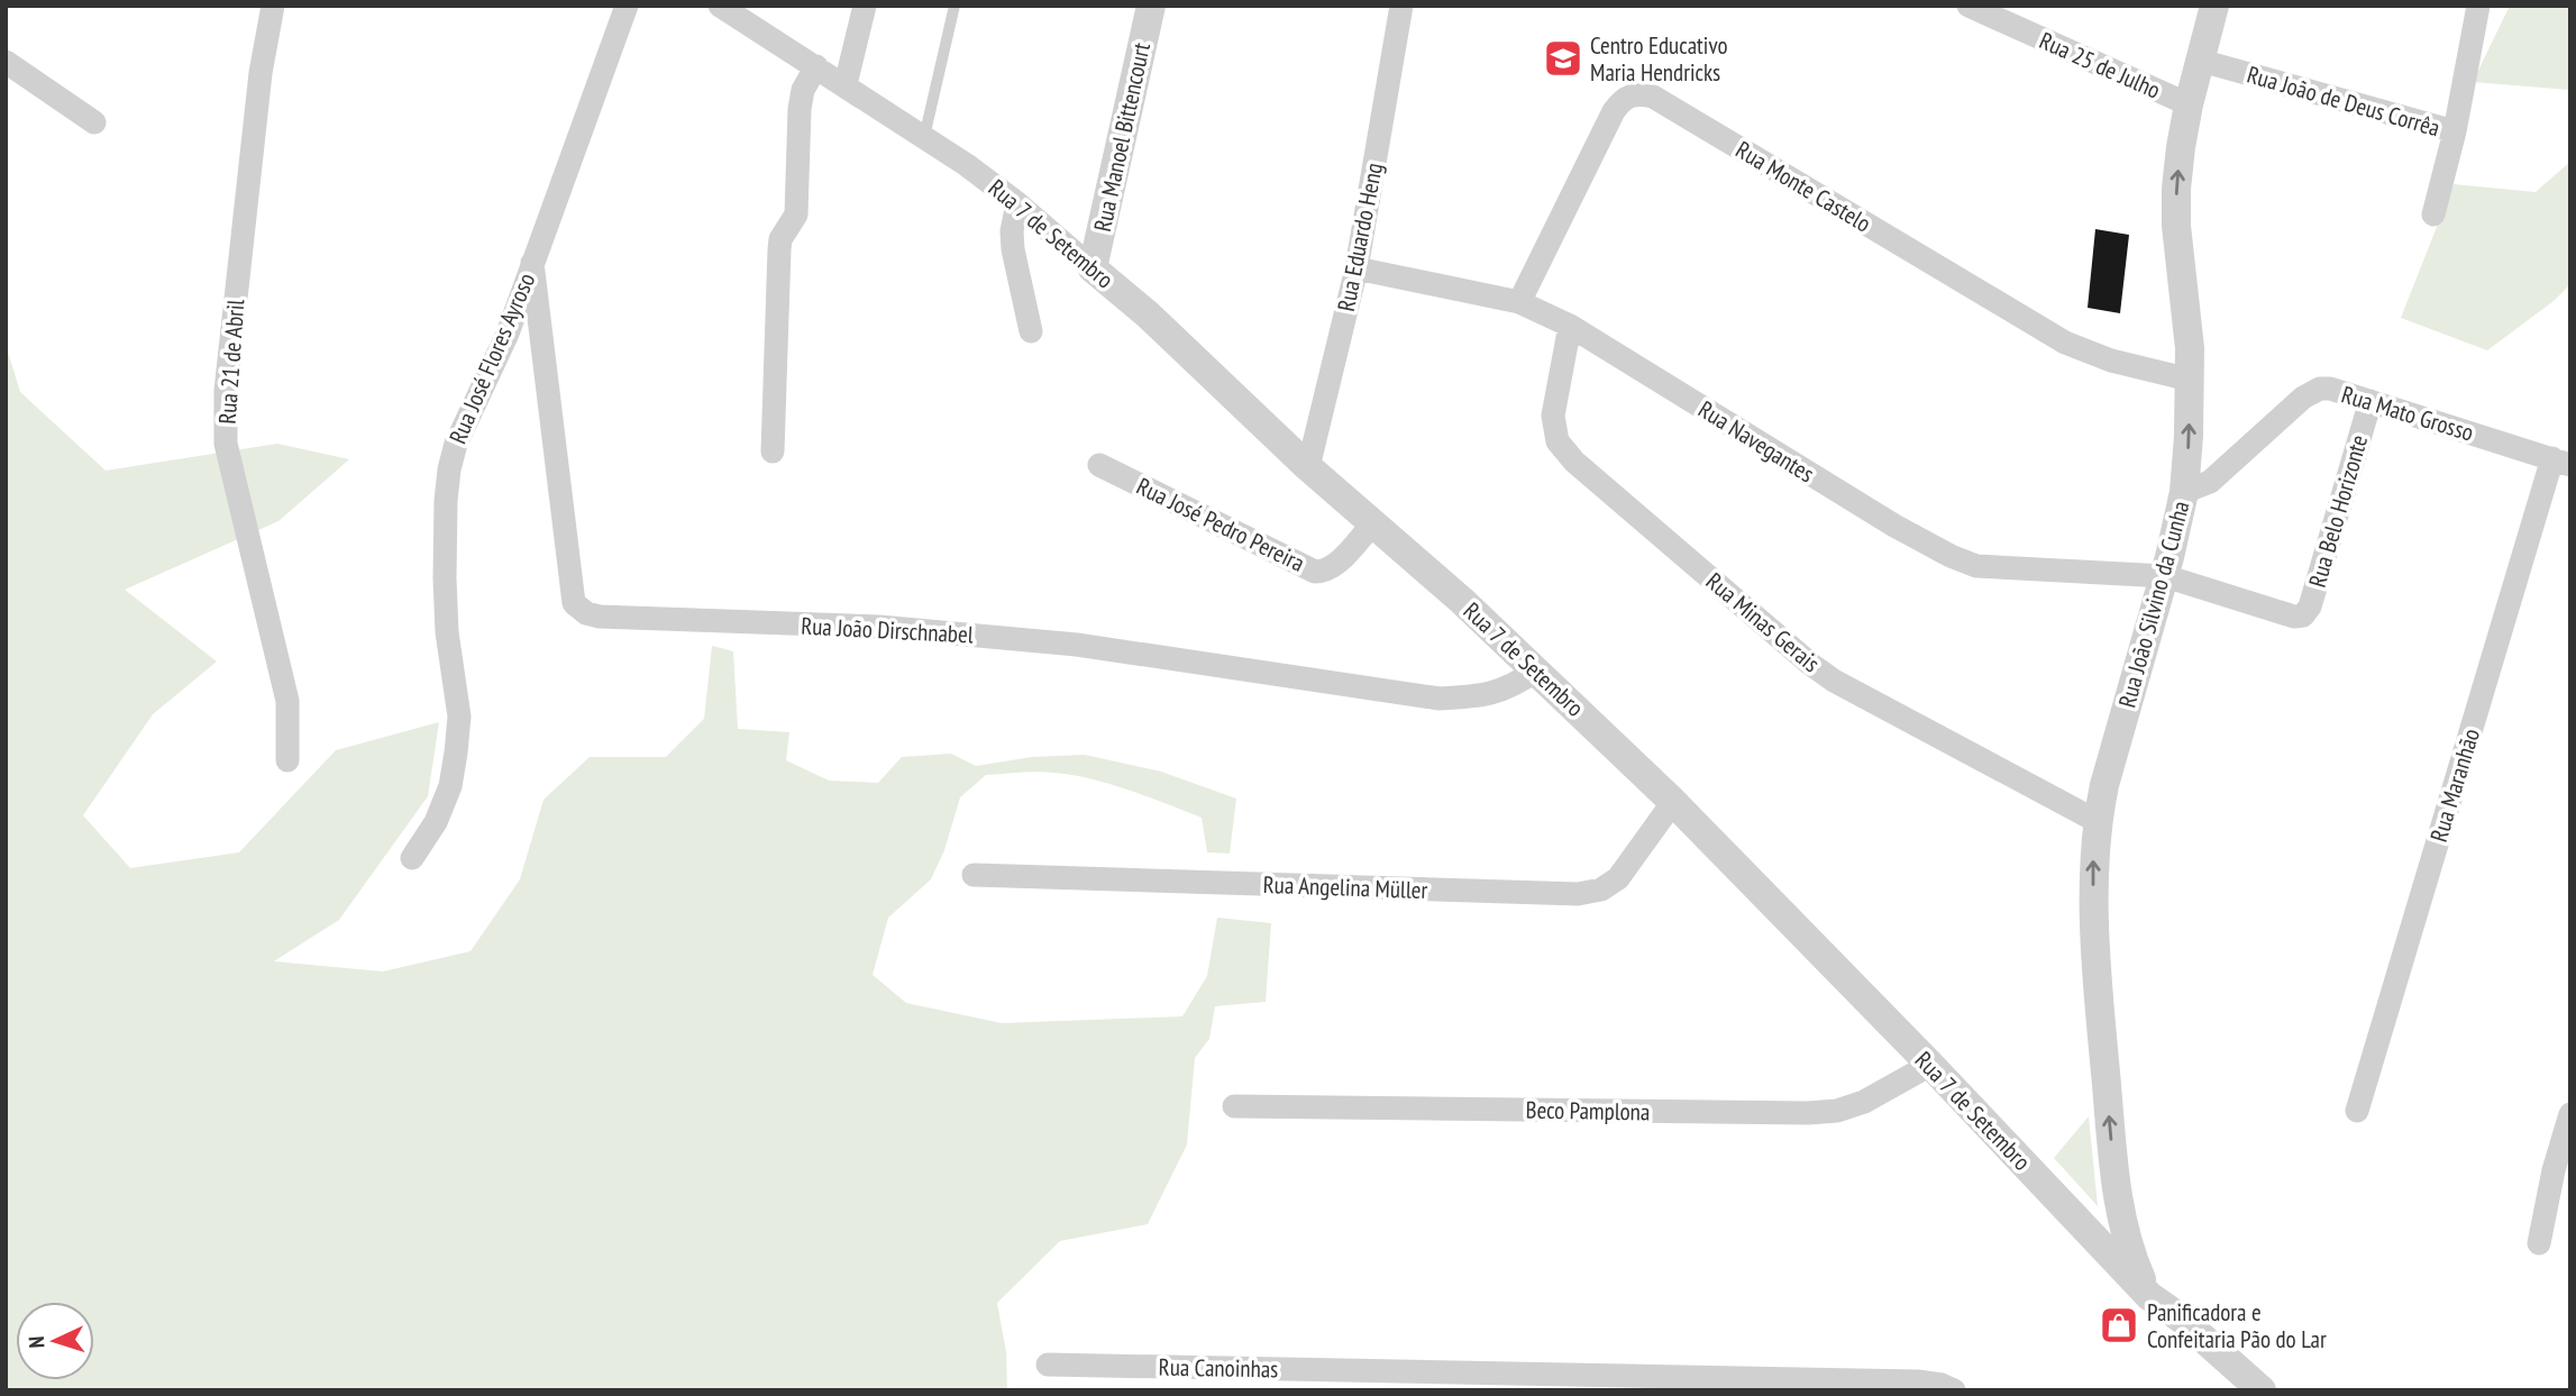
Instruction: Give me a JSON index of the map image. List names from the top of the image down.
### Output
{
  "streets": {
    "street": [
      "Rua 25 de Julho",
      "Rua João de Deus Corrêa",
      "Rua Manoel Bittencourt",
      "Rua Monte Castelo",
      "Rua 7 de Setembro",
      "Rua Eduardo Heng",
      "Rua José Flores Ayroso",
      "Rua 21 de Abril",
      "Rua Mato Grosso",
      "Rua Navegantes",
      "Rua Belo Horizonte",
      "Rua José Pedro Pereira",
      "Rua João Silvino da Cunha",
      "Rua Minas Gerais",
      "Rua João Dirschnabel",
      "Rua Maranhão",
      "Rua Angelina Müller",
      "Beco Pamplona",
      "Rua Canoinhas"
    ]
  },
  "crossings": [
    ["Rua 25 de Julho", "Rua João Silvino da Cunha"],
    ["Rua João de Deus Corrêa", "Rua João Silvino da Cunha"],
    ["Rua Manoel Bittencourt", "Rua 7 de Setembro"],
    ["Rua Monte Castelo", "Rua Navegantes"],
    ["Rua Monte Castelo", "Rua João Silvino da Cunha"],
    ["Rua 7 de Setembro", "Rua Eduardo Heng"],
    ["Rua 7 de Setembro", "Rua José Pedro Pereira"],
    ["Rua 7 de Setembro", "Rua João Silvino da Cunha"],
    ["Rua 7 de Setembro", "Rua João Dirschnabel"],
    ["Rua 7 de Setembro", "Rua Angelina Müller"],
    ["Rua 7 de Setembro", "Beco Pamplona"],
    ["Rua Eduardo Heng", "Rua Navegantes"],
    ["Rua José Flores Ayroso", "Rua João Dirschnabel"],
    ["Rua Mato Grosso", "Rua Belo Horizonte"],
    ["Rua Mato Grosso", "Rua João Silvino da Cunha"],
    ["Rua Mato Grosso", "Rua Maranhão"],
    ["Rua Navegantes", "Rua Belo Horizonte"],
    ["Rua Navegantes", "Rua João Silvino da Cunha"],
    ["Rua Navegantes", "Rua Minas Gerais"],
    ["Rua Belo Horizonte", "Rua João Silvino da Cunha"],
    ["Rua João Silvino da Cunha", "Rua Minas Gerais"]
  ],
  "one_way": ["Rua João Silvino da Cunha"],
  "places": {
    "school or university": ["Centro Educativo Maria Hendricks"],
    "shop": ["Panificadora e Confeitaria Pão do Lar"]
  },
  "north": "left"
}
